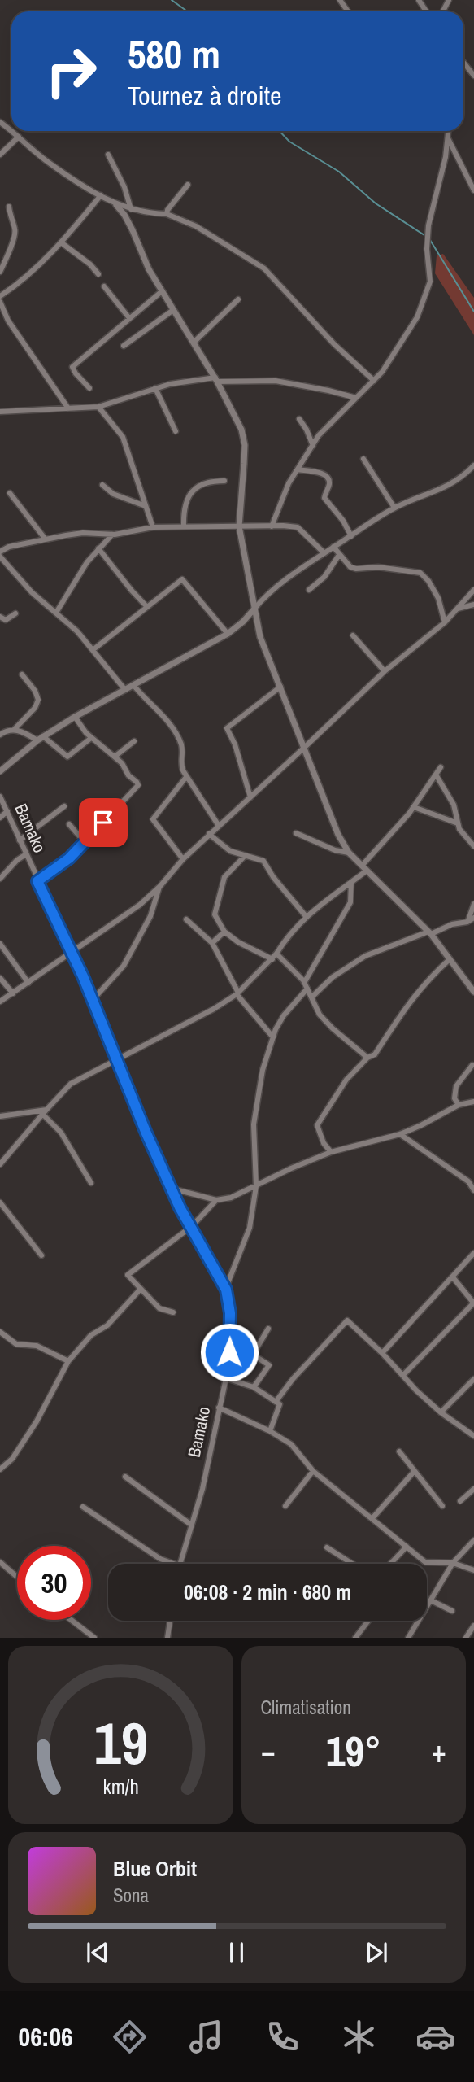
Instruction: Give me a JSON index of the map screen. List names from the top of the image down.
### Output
{
  "streets": {
    "street": ["Bamako"]
  },
  "page": {
    "turn": ["580 m", "Tournez à droite"],
    "limit": "30",
    "trip": "06:08 · 2 min · 680 m",
    "tile": "Climatisation",
    "heat": ["−", "19°", "+"],
    "song": ["Blue Orbit", "Sona"],
    "tabs": "06:06",
    "gauge": ["19", "km/h"]
  }
}
